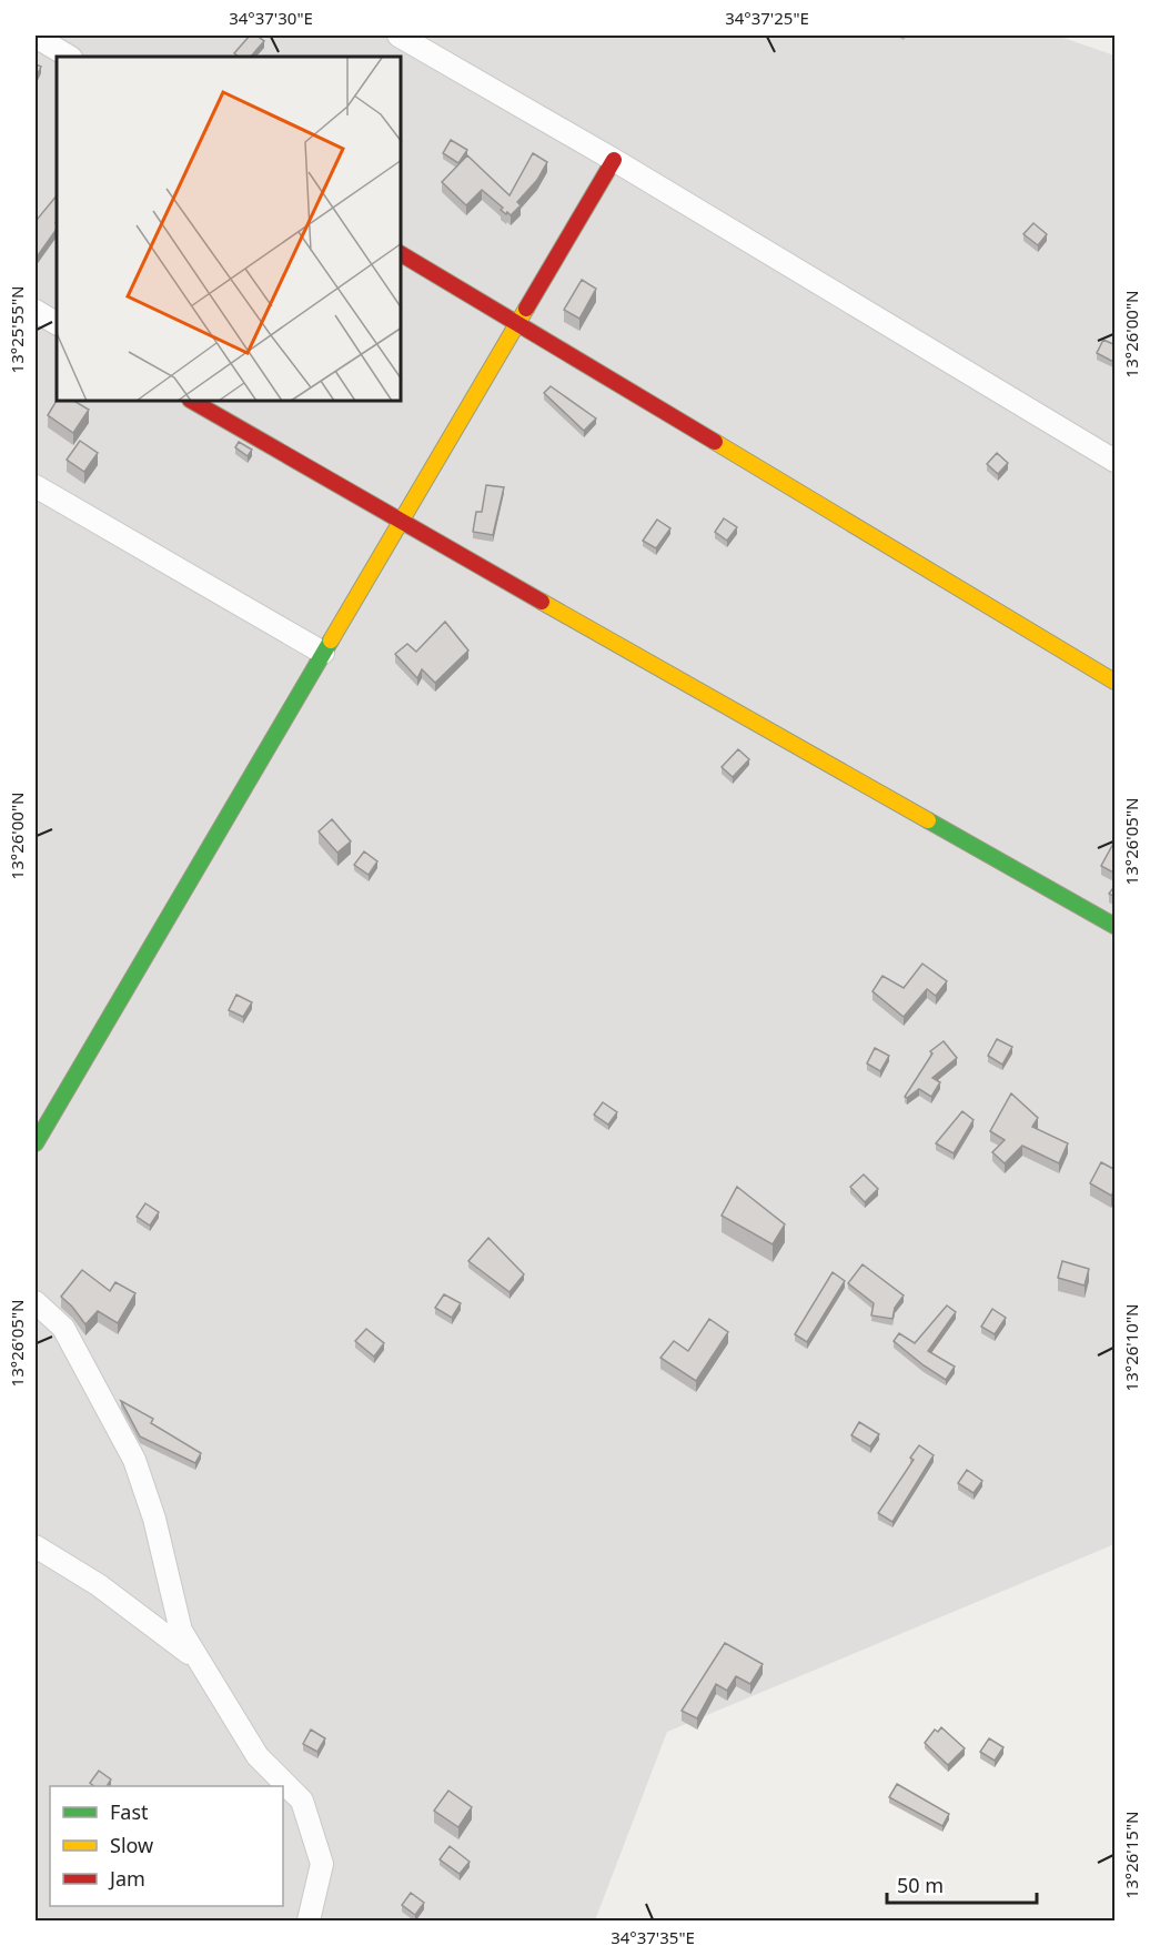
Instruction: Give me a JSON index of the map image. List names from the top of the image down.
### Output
{
  "legend": ["Fast", "Slow", "Jam"],
  "scale_bar": "50 m",
  "coordinates": [
    "34°37'30\"E",
    "34°37'25\"E",
    "13°25'55\"N",
    "13°26'00\"N",
    "13°26'05\"N",
    "13°26'10\"N",
    "13°26'15\"N",
    "34°37'35\"E"
  ]
}
